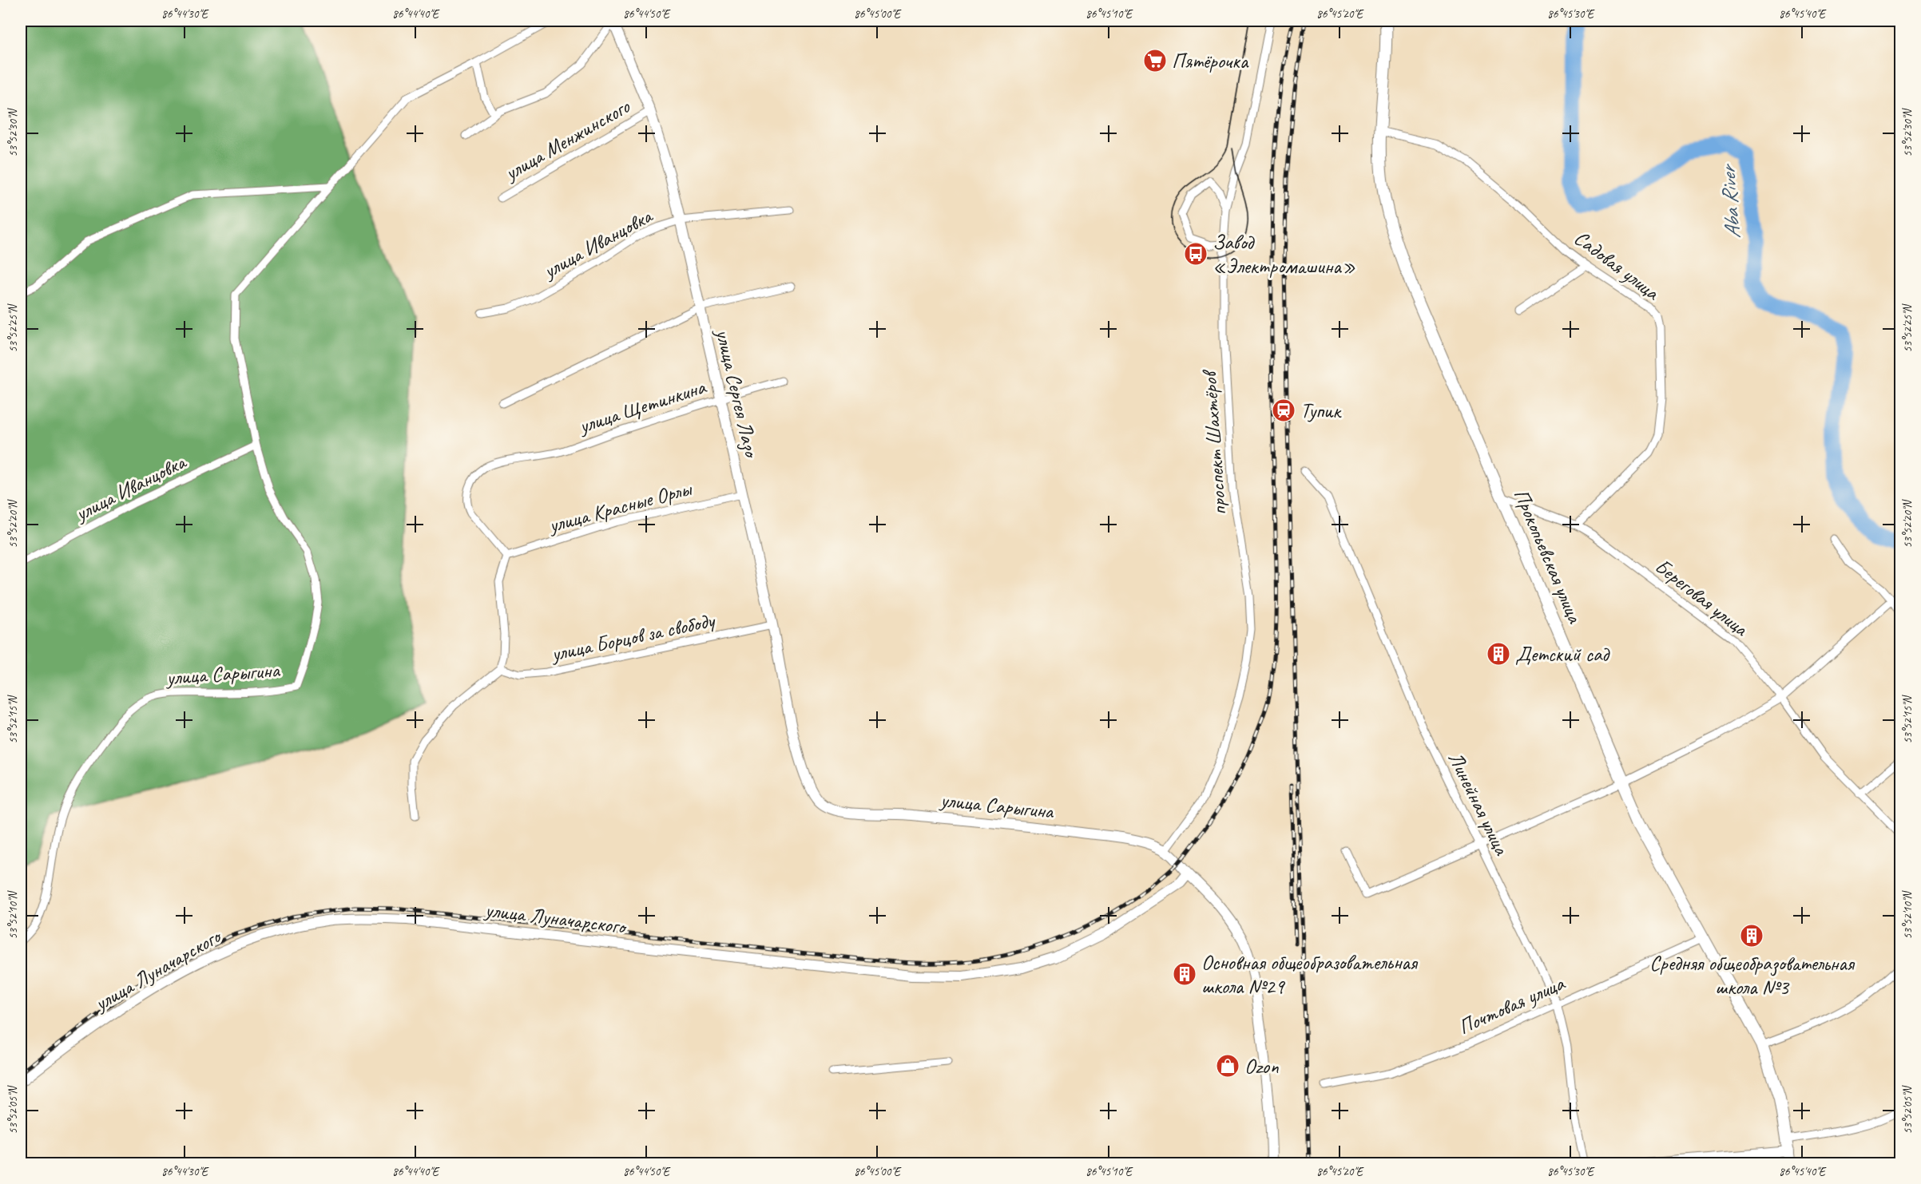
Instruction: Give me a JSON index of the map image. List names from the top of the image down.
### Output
{
  "streets": {
    "main road": [
      "улица Сергея Лазо",
      "Прокопьевская улица",
      "улица Сарыгина",
      "улица Луначарского"
    ],
    "street": [
      "улица Менжинского",
      "улица Иванцовка",
      "Садовая улица",
      "улица Щетинкина",
      "проспект Шахтёров",
      "улица Красные Орлы",
      "Береговая улица",
      "улица Борцов за свободу",
      "Линейная улица",
      "Почтовая улица"
    ]
  },
  "crossings": [
    ["улица Менжинского", "улица Сергея Лазо"],
    ["улица Иванцовка", "улица Сергея Лазо"],
    ["улица Иванцовка", "улица Сарыгина"],
    ["Садовая улица", "Прокопьевская улица"],
    ["Садовая улица", "Береговая улица"],
    ["улица Сергея Лазо", "улица Щетинкина"],
    ["улица Сергея Лазо", "улица Красные Орлы"],
    ["улица Сергея Лазо", "улица Борцов за свободу"],
    ["улица Сергея Лазо", "улица Сарыгина"],
    ["улица Щетинкина", "улица Красные Орлы"],
    ["проспект Шахтёров", "улица Сарыгина"],
    ["Прокопьевская улица", "Береговая улица"],
    ["Прокопьевская улица", "Почтовая улица"],
    ["улица Сарыгина", "улица Луначарского"],
    ["Линейная улица", "Почтовая улица"]
  ],
  "water": ["Aba River"],
  "places": {
    "supermarket": ["Пятёрочка"],
    "bus stop": ["Завод «Электромашина»"],
    "station": ["Тупик"],
    "building": ["Детский сад", "Средняя общеобразовательная школа №3", "Основная общеобразовательная школа №29"],
    "shop": ["Ozon"]
  },
  "coordinates": [
    "86°44'30\"E",
    "86°44'40\"E",
    "86°44'50\"E",
    "86°45'00\"E",
    "86°45'10\"E",
    "86°45'20\"E",
    "86°45'30\"E",
    "86°45'40\"E",
    "53°52'30\"N",
    "53°52'25\"N",
    "53°52'20\"N",
    "53°52'15\"N",
    "53°52'10\"N",
    "53°52'05\"N"
  ]
}
